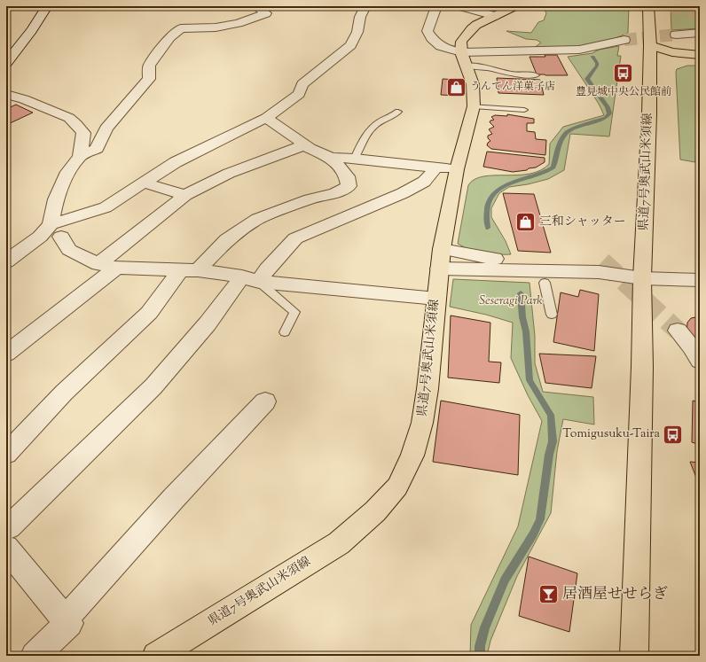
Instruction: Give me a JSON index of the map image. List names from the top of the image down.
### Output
{
  "streets": {
    "main road": ["県道7号奥武山米須線"]
  },
  "parks": ["Seseragi Park"],
  "places": {
    "bus stop": ["豊見城中央公民館前", "Tomigusuku-Taira"],
    "shop": ["うんてん洋菓子店", "三和シャッター"],
    "bar": ["居酒屋せせらぎ"]
  }
}
